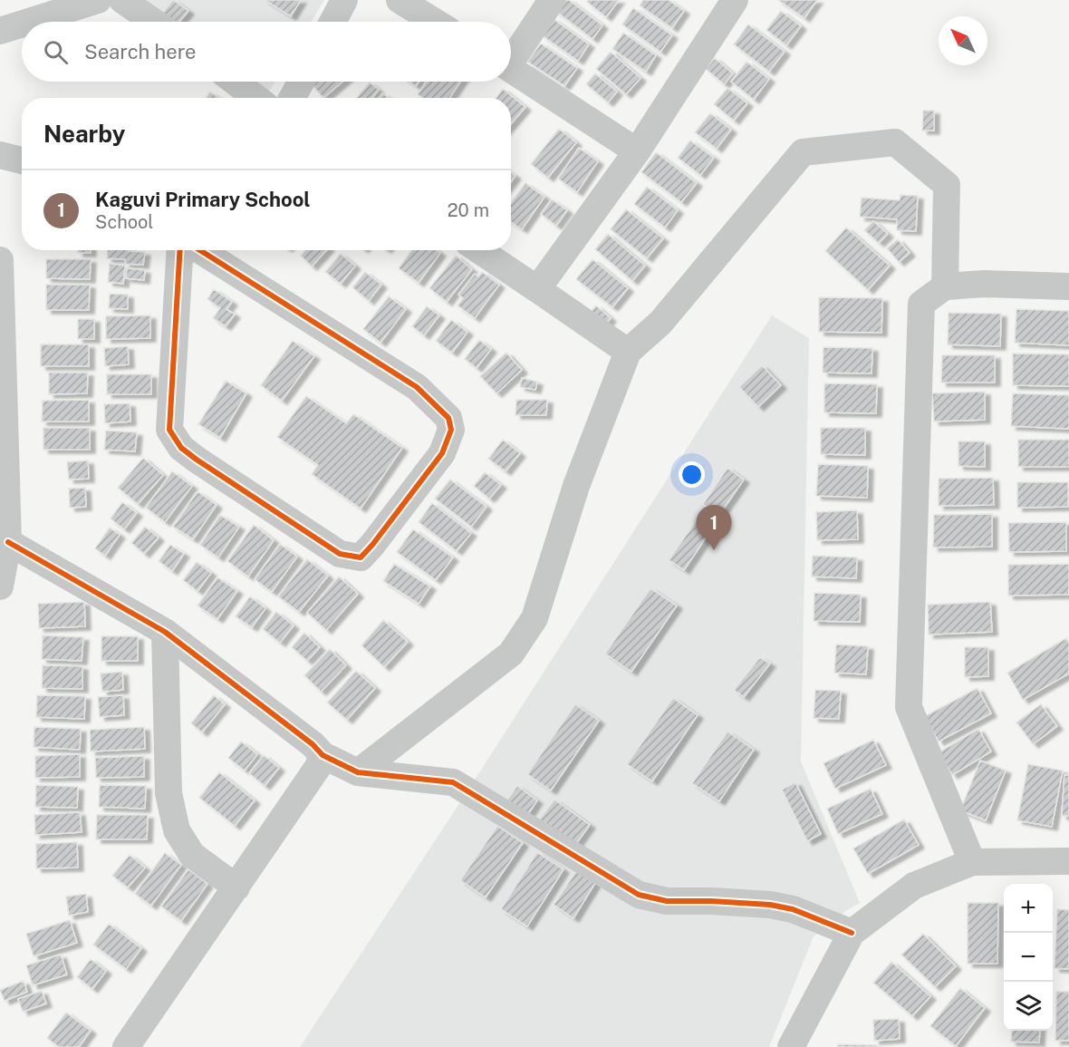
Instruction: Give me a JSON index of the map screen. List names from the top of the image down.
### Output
{
  "north": "top left",
  "page": {
    "search": "Search here",
    "heading": "Nearby",
    "list": [
      {
        "mark": "1",
        "name": "Kaguvi Primary School",
        "note": "School",
        "value": "20 m"
      }
    ],
    "pins": "1",
    "map_buttons": ["+", "−"]
  }
}
